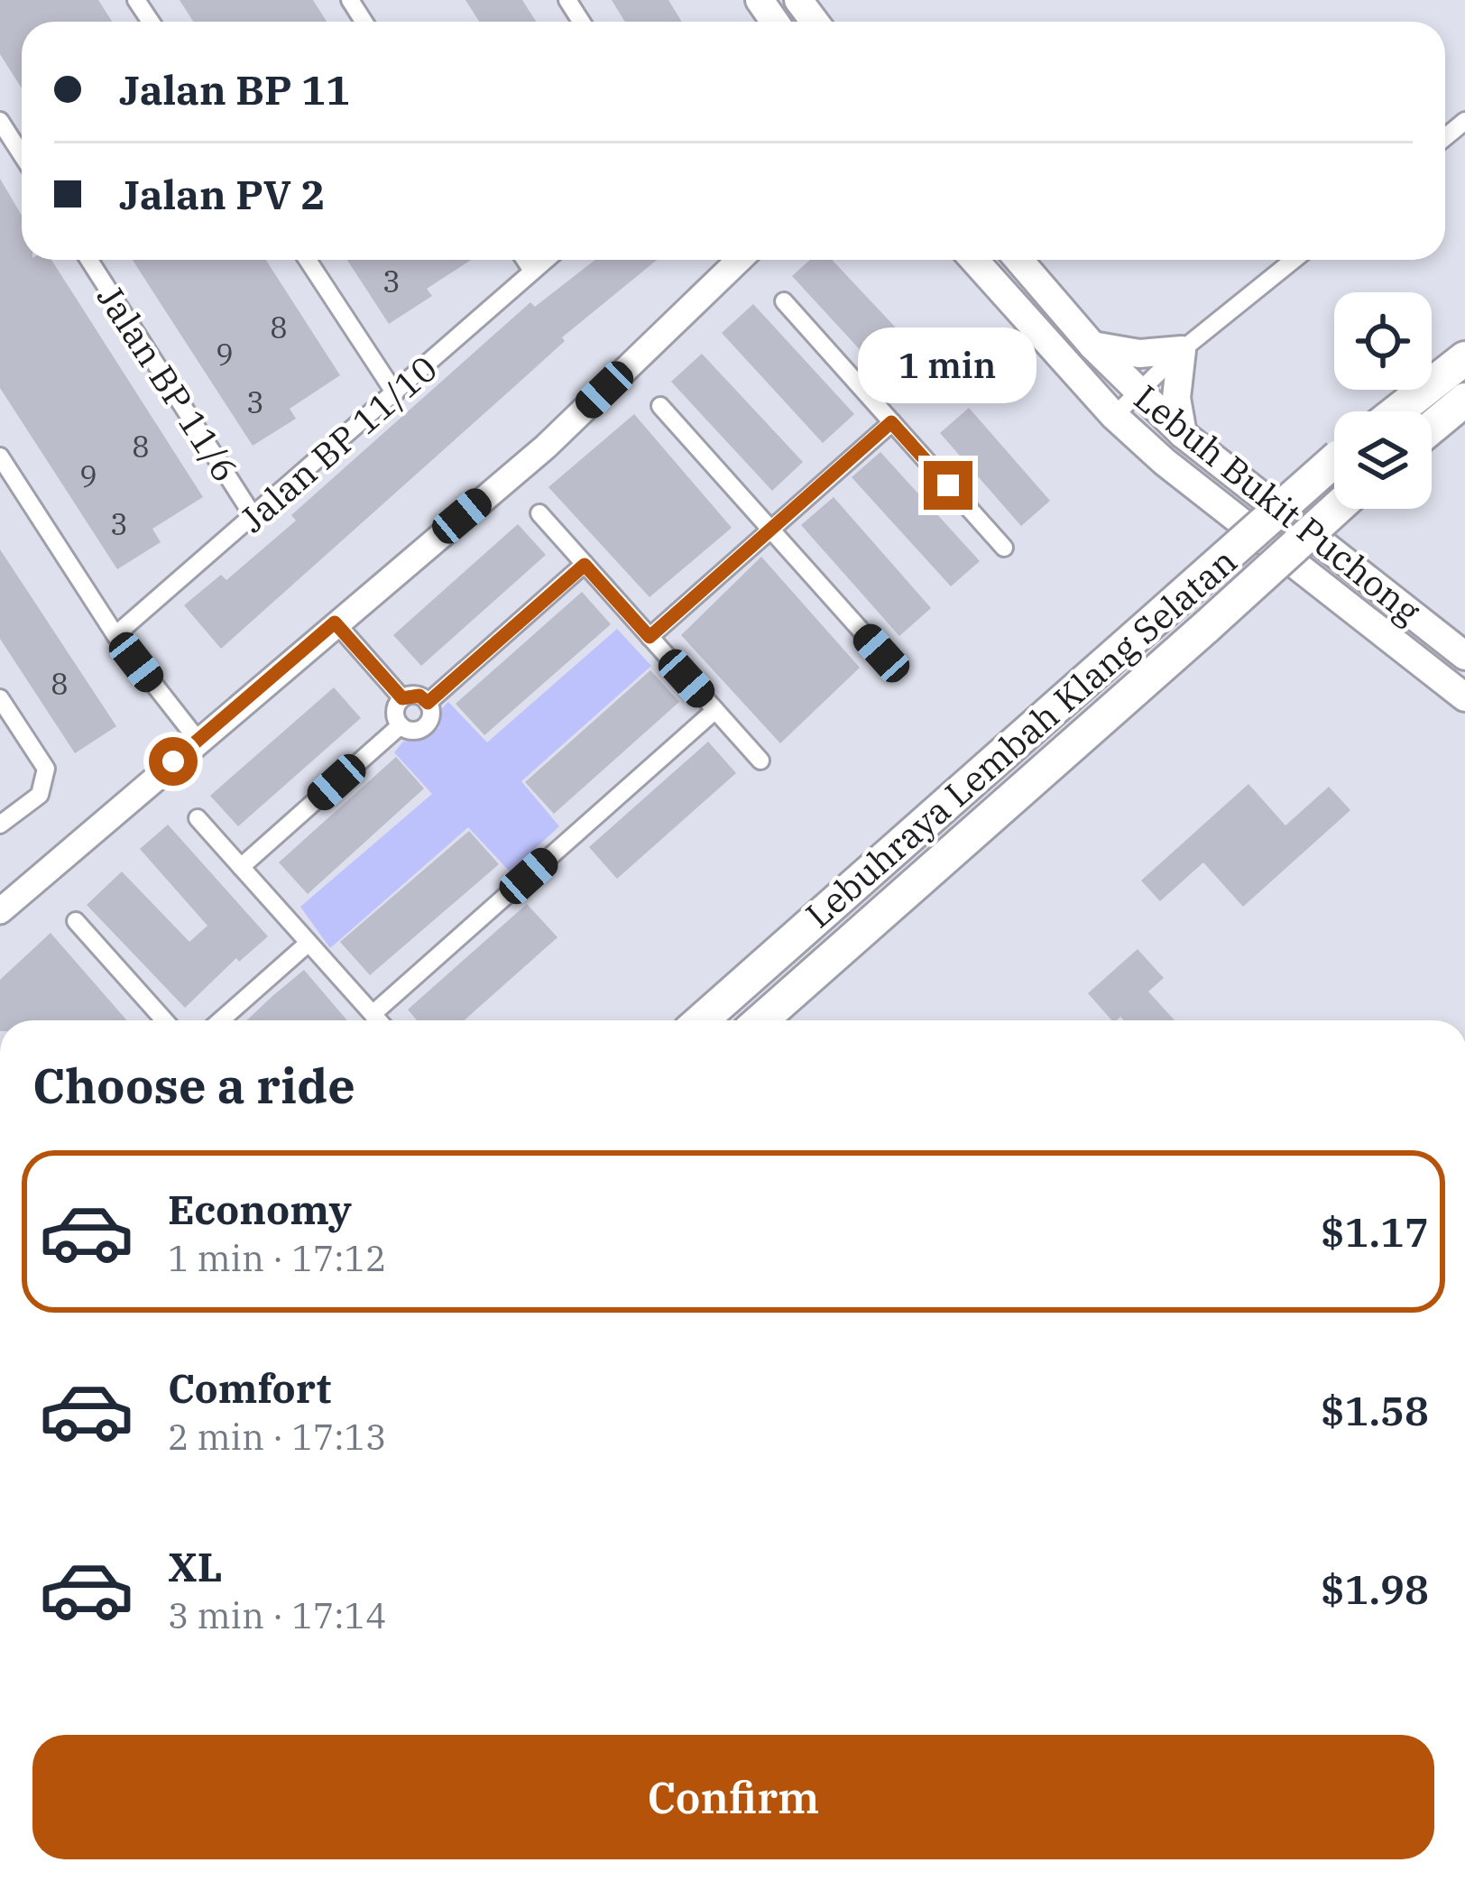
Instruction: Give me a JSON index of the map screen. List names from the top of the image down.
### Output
{
  "streets": {
    "highway": ["Lebuhraya Lembah Klang Selatan"],
    "main road": ["Lebuh Bukit Puchong"],
    "street": ["Jalan BP 11/6", "Jalan BP 11/10"]
  },
  "crossings": [
    ["Jalan BP 11/6", "Jalan BP 11/10"]
  ],
  "house_numbers": [
    "3",
    "8",
    "9",
    "3",
    "8",
    "9",
    "3",
    "8"
  ],
  "page": {
    "banner": ["Jalan BP 11", "Jalan PV 2"],
    "bubble": "1 min",
    "heading": "Choose a ride",
    "list": [
      {
        "name": "Economy",
        "note": "1 min · 17:12",
        "value": "$1.17"
      },
      {
        "name": "Comfort",
        "note": "2 min · 17:13",
        "value": "$1.58"
      },
      {
        "name": "XL",
        "note": "3 min · 17:14",
        "value": "$1.98"
      }
    ],
    "buttons": "Confirm"
  }
}
